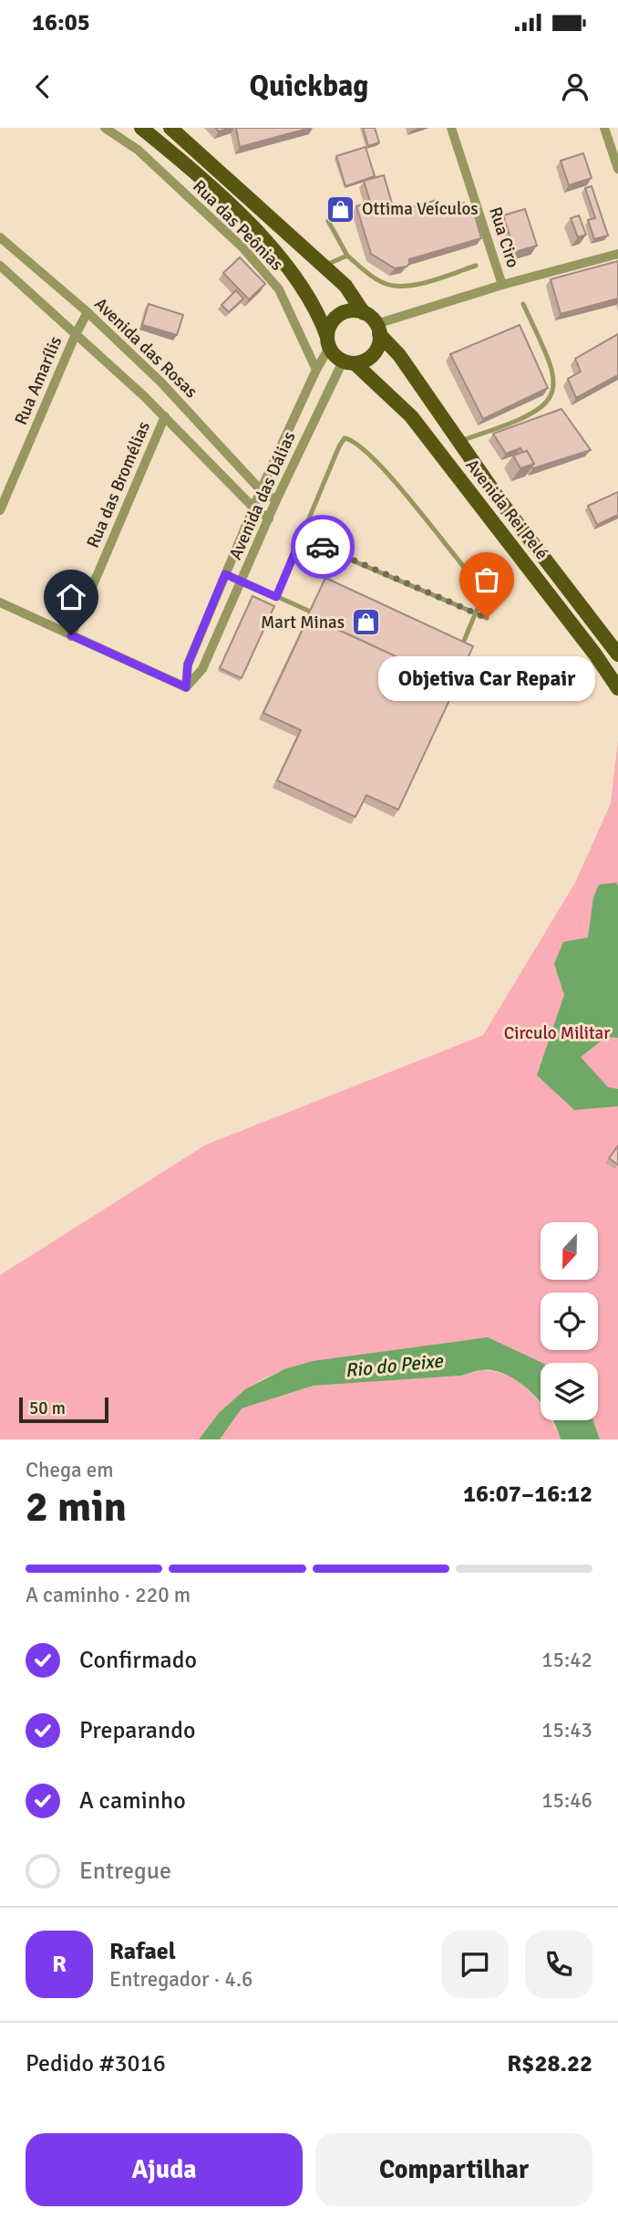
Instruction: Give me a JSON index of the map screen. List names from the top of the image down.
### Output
{
  "streets": {
    "main road": ["Avenida Rei Pelé"],
    "street": [
      "Rua das Peônias",
      "Rua Ciro",
      "Avenida das Rosas",
      "Rua Amarílis",
      "Rua das Bromélias",
      "Avenida das Dálias"
    ]
  },
  "crossings": [
    ["Rua das Peônias", "Avenida das Dálias"],
    ["Avenida das Rosas", "Rua Amarílis"],
    ["Avenida das Rosas", "Rua das Bromélias"],
    ["Avenida das Rosas", "Avenida das Dálias"],
    ["Avenida das Dálias", "Avenida Rei Pelé"]
  ],
  "water": ["Rio do Peixe"],
  "parks": ["Circulo Militar"],
  "places": {
    "shop": ["Ottima Veículos", "Mart Minas"],
    "other": ["Objetiva Car Repair"]
  },
  "scale_bar": "50 m",
  "north": "bottom",
  "page": {
    "status": "16:05",
    "header": "Quickbag",
    "bubble": "Objetiva Car Repair",
    "scale": "50 m",
    "heading": ["2 min", "Chega em", "16:07–16:12"],
    "panel": [
      "Rafael",
      "Entregador · 4.6",
      "Pedido #3016",
      "R$28.22"
    ],
    "bar": "A caminho · 220 m",
    "list": [
      ["Confirmado", "15:42"],
      ["Preparando", "15:43"],
      ["A caminho", "15:46"],
      "Entregue"
    ],
    "round": "R",
    "buttons": ["Ajuda", "Compartilhar"]
  }
}
